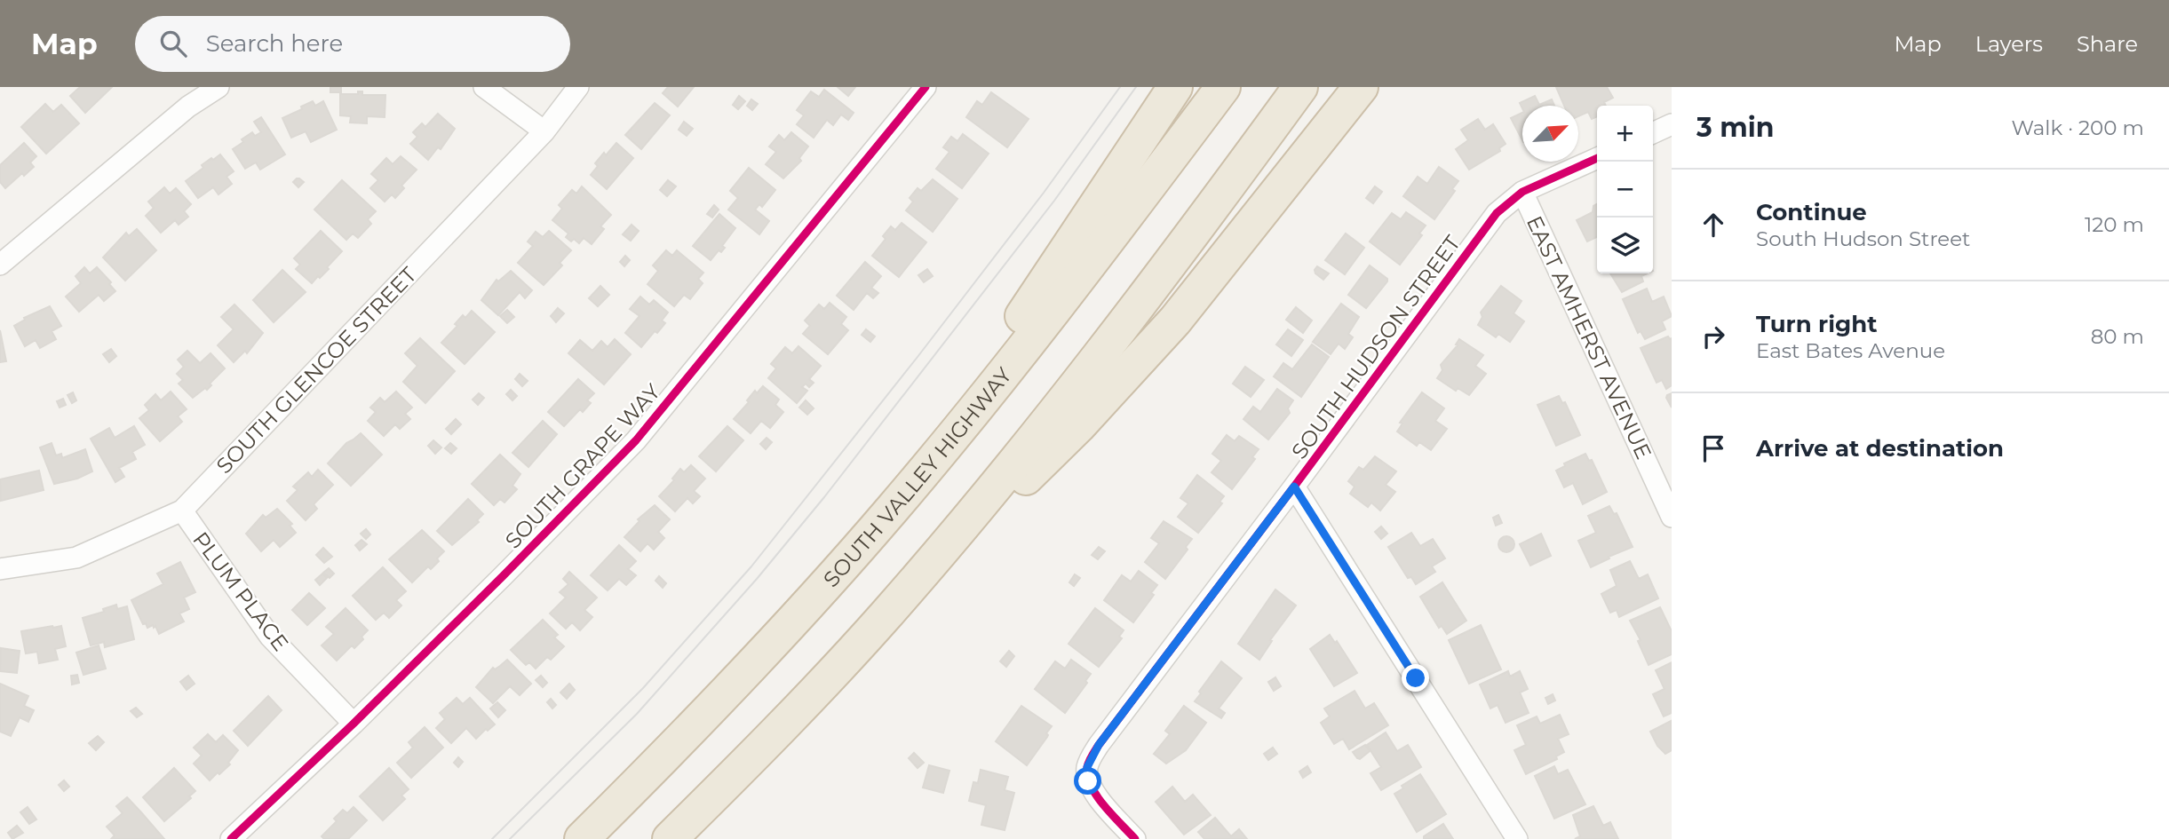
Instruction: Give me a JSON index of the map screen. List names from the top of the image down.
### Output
{
  "streets": {
    "highway": ["SOUTH VALLEY HIGHWAY"],
    "street": [
      "EAST AMHERST AVENUE",
      "SOUTH HUDSON STREET",
      "SOUTH GLENCOE STREET",
      "SOUTH GRAPE WAY",
      "PLUM PLACE"
    ]
  },
  "crossings": [
    ["EAST AMHERST AVENUE", "SOUTH HUDSON STREET"],
    ["SOUTH GLENCOE STREET", "PLUM PLACE"],
    ["SOUTH GRAPE WAY", "PLUM PLACE"]
  ],
  "north": "top right",
  "page": {
    "header": "Map",
    "search": "Search here",
    "nav": ["Map", "Layers", "Share"],
    "heading": ["3 min", "Walk · 200 m"],
    "map_buttons": ["+", "−"],
    "list": [
      ["Continue", "South Hudson Street", "120 m"],
      ["Turn right", "East Bates Avenue", "80 m"],
      "Arrive at destination"
    ]
  }
}
